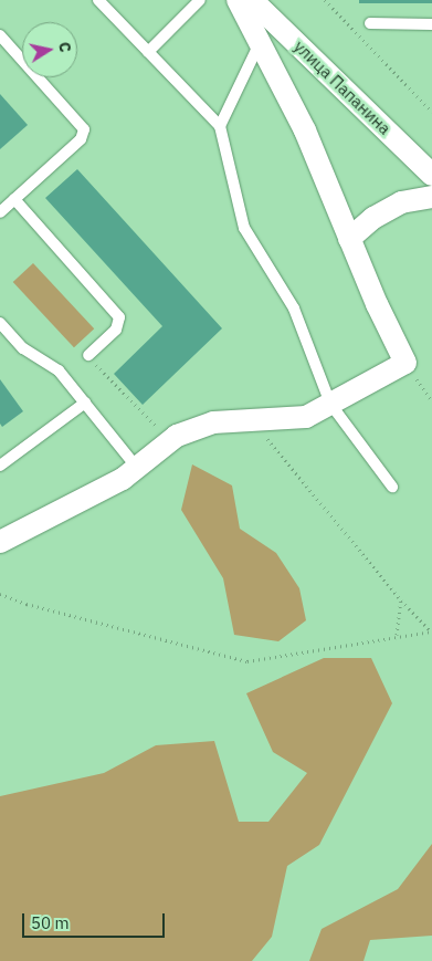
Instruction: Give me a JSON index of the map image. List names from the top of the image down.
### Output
{
  "streets": {
    "street": ["улица Папанина"]
  },
  "scale_bar": "50 m",
  "north": "right"
}
